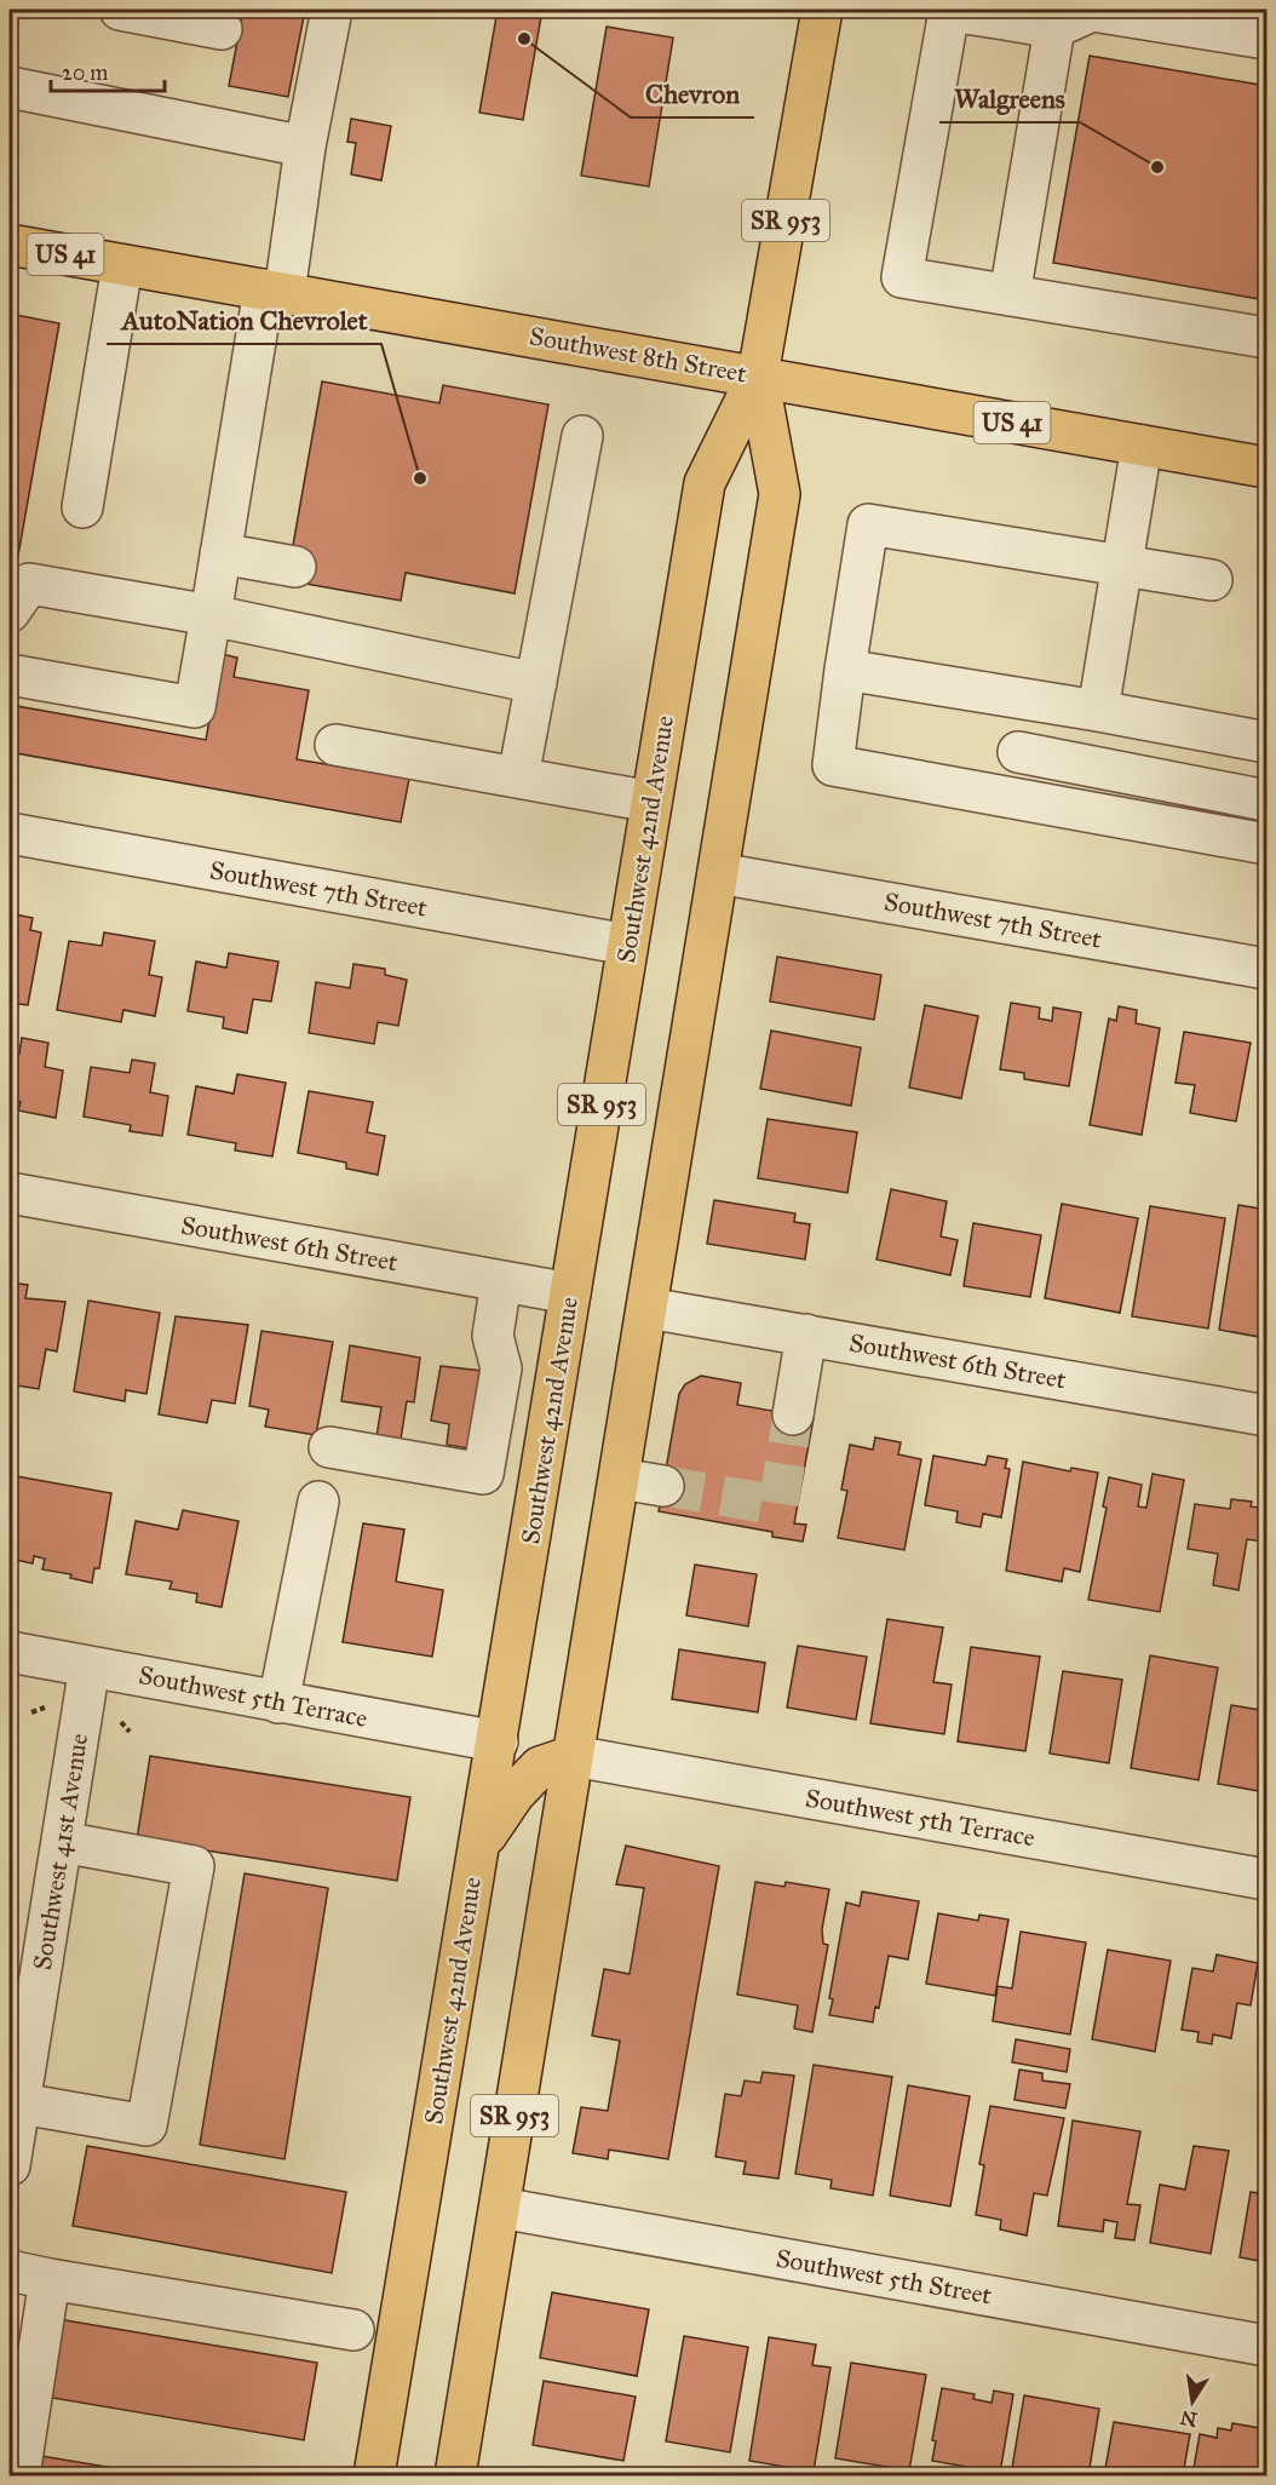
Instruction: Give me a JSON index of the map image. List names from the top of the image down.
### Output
{
  "streets": {
    "main road": [
      "SR 953",
      "US 41",
      "Southwest 8th Street",
      "Southwest 42nd Avenue"
    ],
    "street": [
      "Southwest 7th Street",
      "Southwest 6th Street",
      "Southwest 5th Terrace",
      "Southwest 41st Avenue",
      "Southwest 5th Street"
    ]
  },
  "crossings": [
    ["Southwest 8th Street", "Southwest 42nd Avenue"],
    ["Southwest 42nd Avenue", "Southwest 7th Street"],
    ["Southwest 42nd Avenue", "Southwest 6th Street"],
    ["Southwest 42nd Avenue", "Southwest 5th Terrace"],
    ["Southwest 42nd Avenue", "Southwest 5th Street"],
    ["Southwest 5th Terrace", "Southwest 41st Avenue"]
  ],
  "places": ["Chevron", "Walgreens", "AutoNation Chevrolet"],
  "scale_bar": "20 m",
  "north": "bottom"
}
